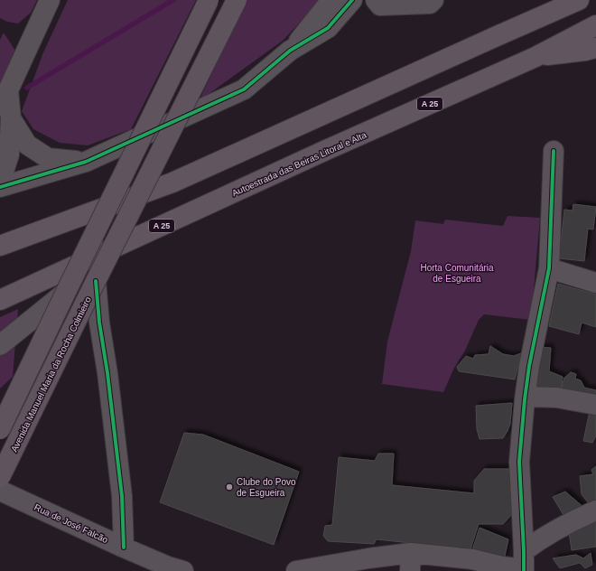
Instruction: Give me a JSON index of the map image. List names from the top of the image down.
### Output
{
  "streets": {
    "highway": ["A 25", "Autoestrada das Beiras Litoral e Alta"],
    "main road": ["Avenida Manuel Maria da Rocha Colmieiro"],
    "street": ["Rua de José Falcão"]
  },
  "parks": ["Horta Comunitária de Esgueira"],
  "places": ["Clube do Povo de Esgueira"]
}
